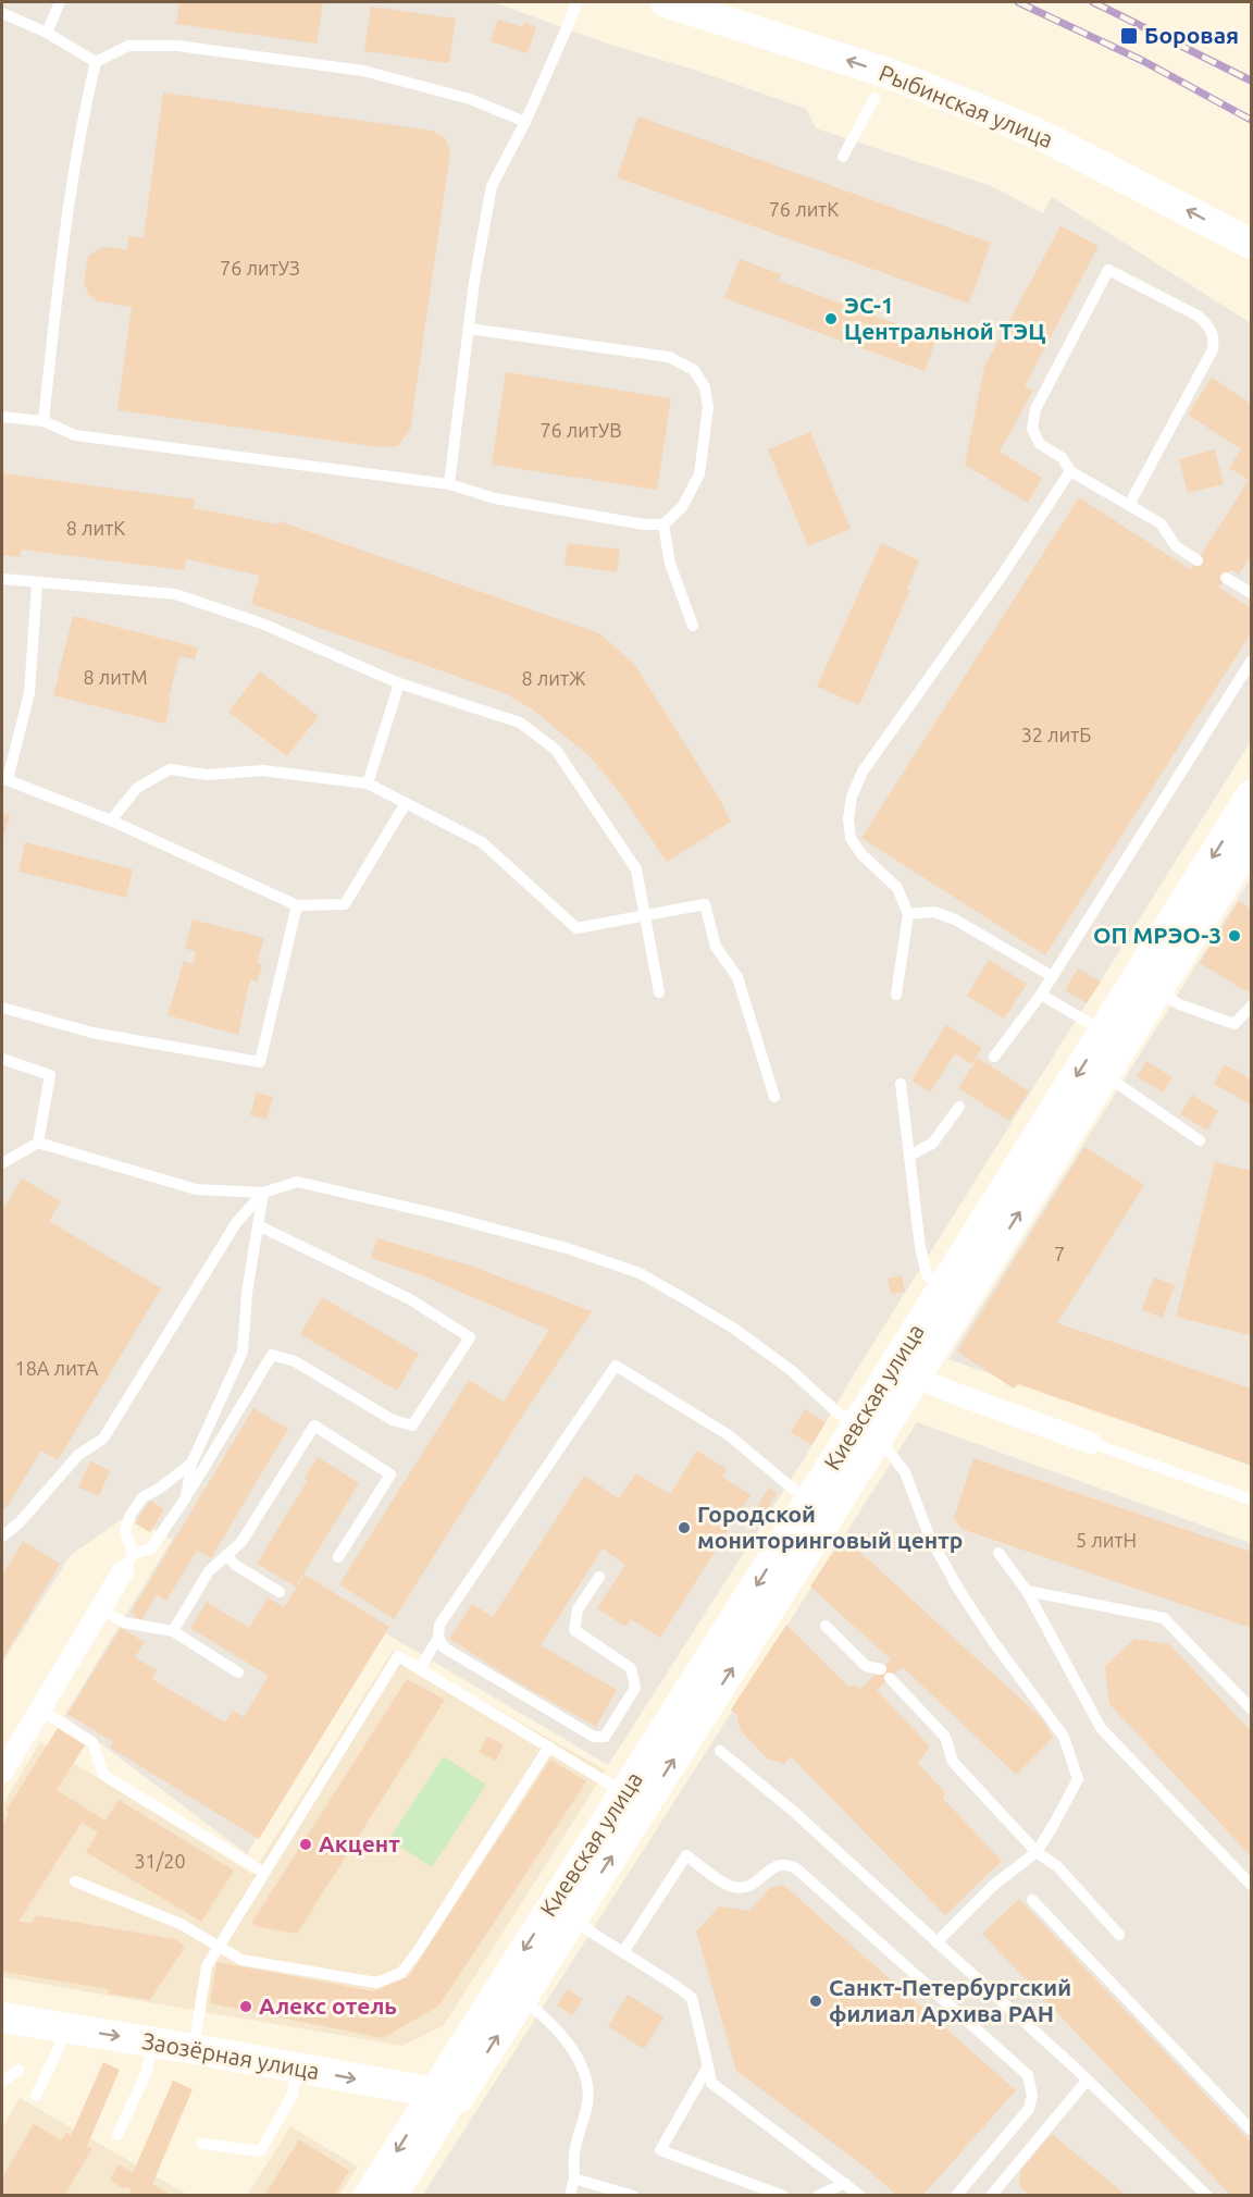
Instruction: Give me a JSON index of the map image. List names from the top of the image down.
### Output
{
  "streets": {
    "main road": ["Рыбинская улица", "Киевская улица", "Заозёрная улица"]
  },
  "crossings": [
    ["Киевская улица", "Заозёрная улица"]
  ],
  "one_way": ["Рыбинская улица", "Заозёрная улица"],
  "places": {
    "transit": ["Боровая"],
    "other": [
      "ЭС-1 Центральной ТЭЦ",
      "ОП МРЭО-3",
      "Городской мониторинговый центр",
      "Акцент",
      "Санкт-Петербургский филиал Архива РАН",
      "Алекс отель"
    ]
  },
  "house_numbers": [
    "76 литК",
    "76 литУЗ",
    "76 литУВ",
    "8 литК",
    "8 литМ",
    "8 литЖ",
    "32 литБ",
    "7",
    "18А литА",
    "5 литН",
    "31/20"
  ]
}
